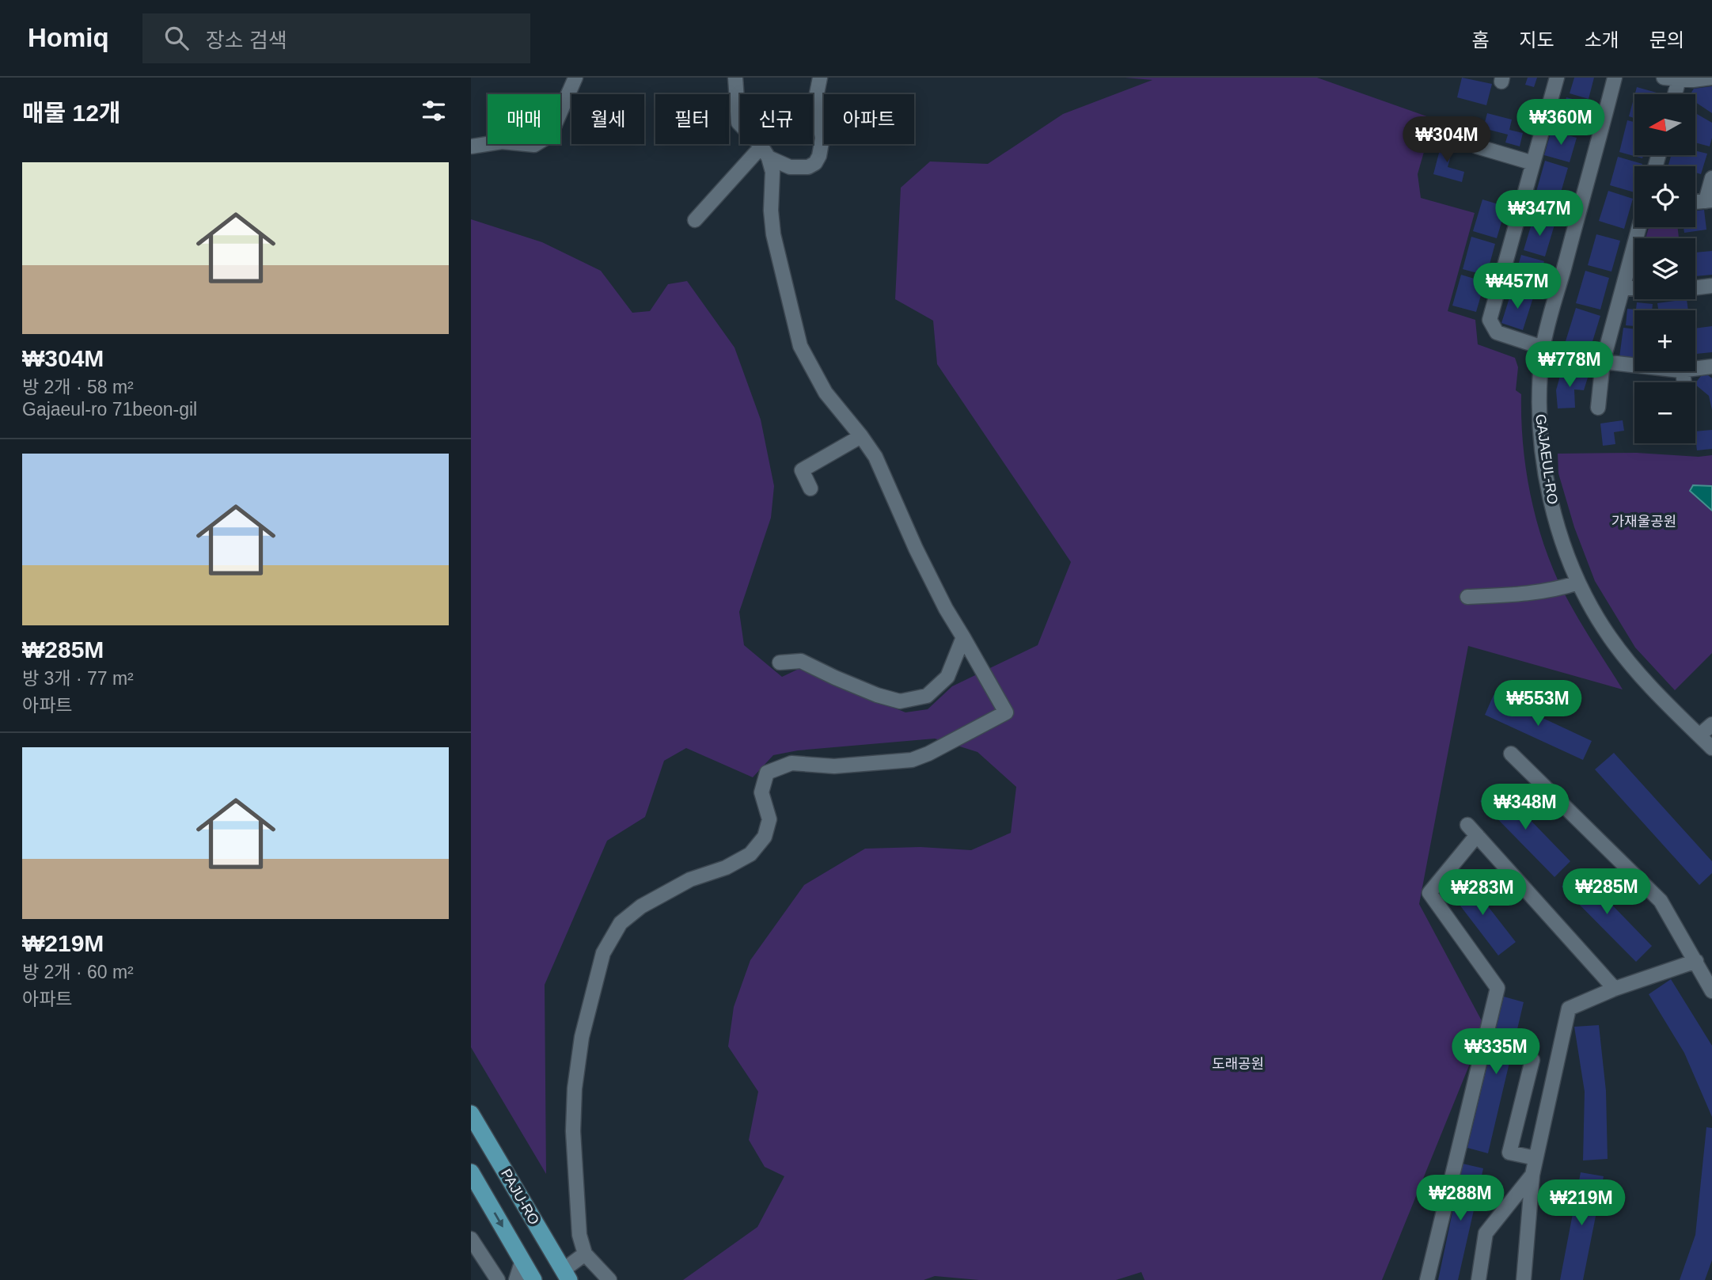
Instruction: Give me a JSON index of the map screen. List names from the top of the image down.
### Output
{
  "streets": {
    "main road": ["PAJU-RO"],
    "street": ["GAJAEUL-RO"]
  },
  "parks": ["가재울공원", "도래공원"],
  "north": "left",
  "page": {
    "header": "Homiq",
    "search": "장소 검색",
    "nav": [
      "홈",
      "지도",
      "소개",
      "문의"
    ],
    "heading": "매물 12개",
    "map_buttons": ["+", "−"],
    "chip": [
      "매매",
      "월세",
      "필터",
      "신규",
      "아파트"
    ],
    "price": [
      "₩360M",
      "₩304M",
      "₩347M",
      "₩457M",
      "₩778M",
      "₩553M",
      "₩348M",
      "₩285M",
      "₩283M",
      "₩335M",
      "₩288M",
      "₩219M"
    ],
    "list": [
      {
        "name": "₩304M",
        "note": "방 2개 · 58 m² · Gajaeul-ro 71beon-gil"
      },
      {
        "name": "₩285M",
        "note": "방 3개 · 77 m² · 아파트"
      },
      {
        "name": "₩219M",
        "note": "방 2개 · 60 m² · 아파트"
      }
    ]
  }
}
